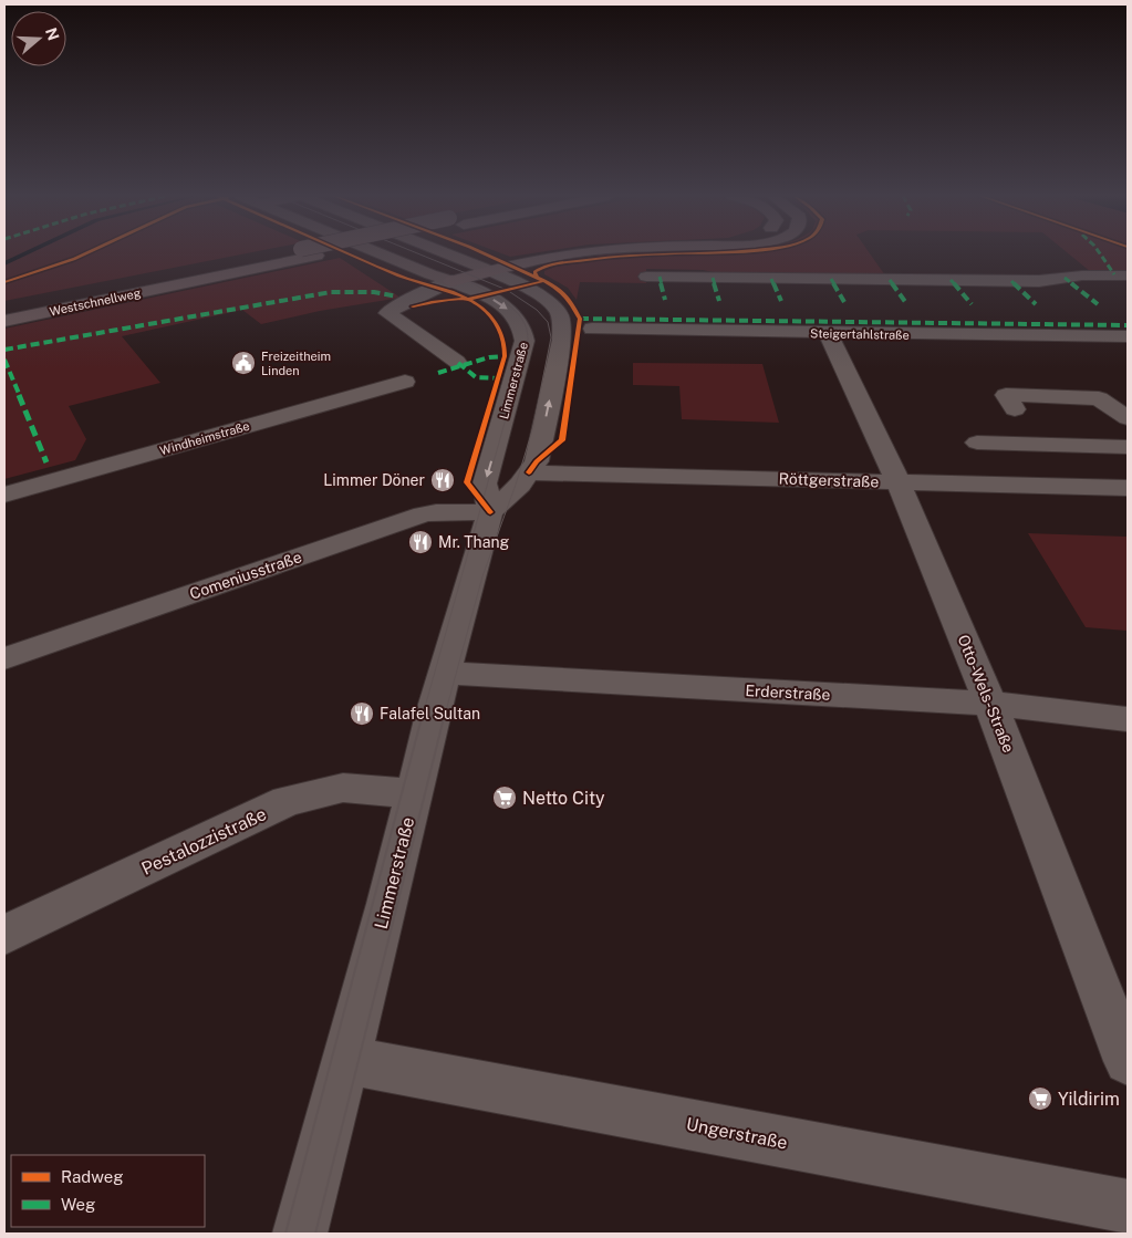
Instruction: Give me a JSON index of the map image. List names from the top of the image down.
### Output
{
  "streets": {
    "highway": ["Westschnellweg"],
    "main road": ["Limmerstraße"],
    "street": [
      "Steigertahlstraße",
      "Windheimstraße",
      "Röttgerstraße",
      "Comeniusstraße",
      "Erderstraße",
      "Otto-Wels-Straße",
      "Pestalozzistraße",
      "Ungerstraße"
    ]
  },
  "crossings": [
    ["Steigertahlstraße", "Otto-Wels-Straße"],
    ["Limmerstraße", "Comeniusstraße"],
    ["Limmerstraße", "Erderstraße"],
    ["Limmerstraße", "Pestalozzistraße"],
    ["Limmerstraße", "Ungerstraße"],
    ["Röttgerstraße", "Otto-Wels-Straße"],
    ["Erderstraße", "Otto-Wels-Straße"]
  ],
  "places": {
    "public building": ["Freizeitheim Linden"],
    "restaurant": ["Limmer Döner", "Mr. Thang", "Falafel Sultan"],
    "supermarket": ["Netto City", "Yildirim"]
  },
  "legend": ["Radweg", "Weg"],
  "north": "right"
}
